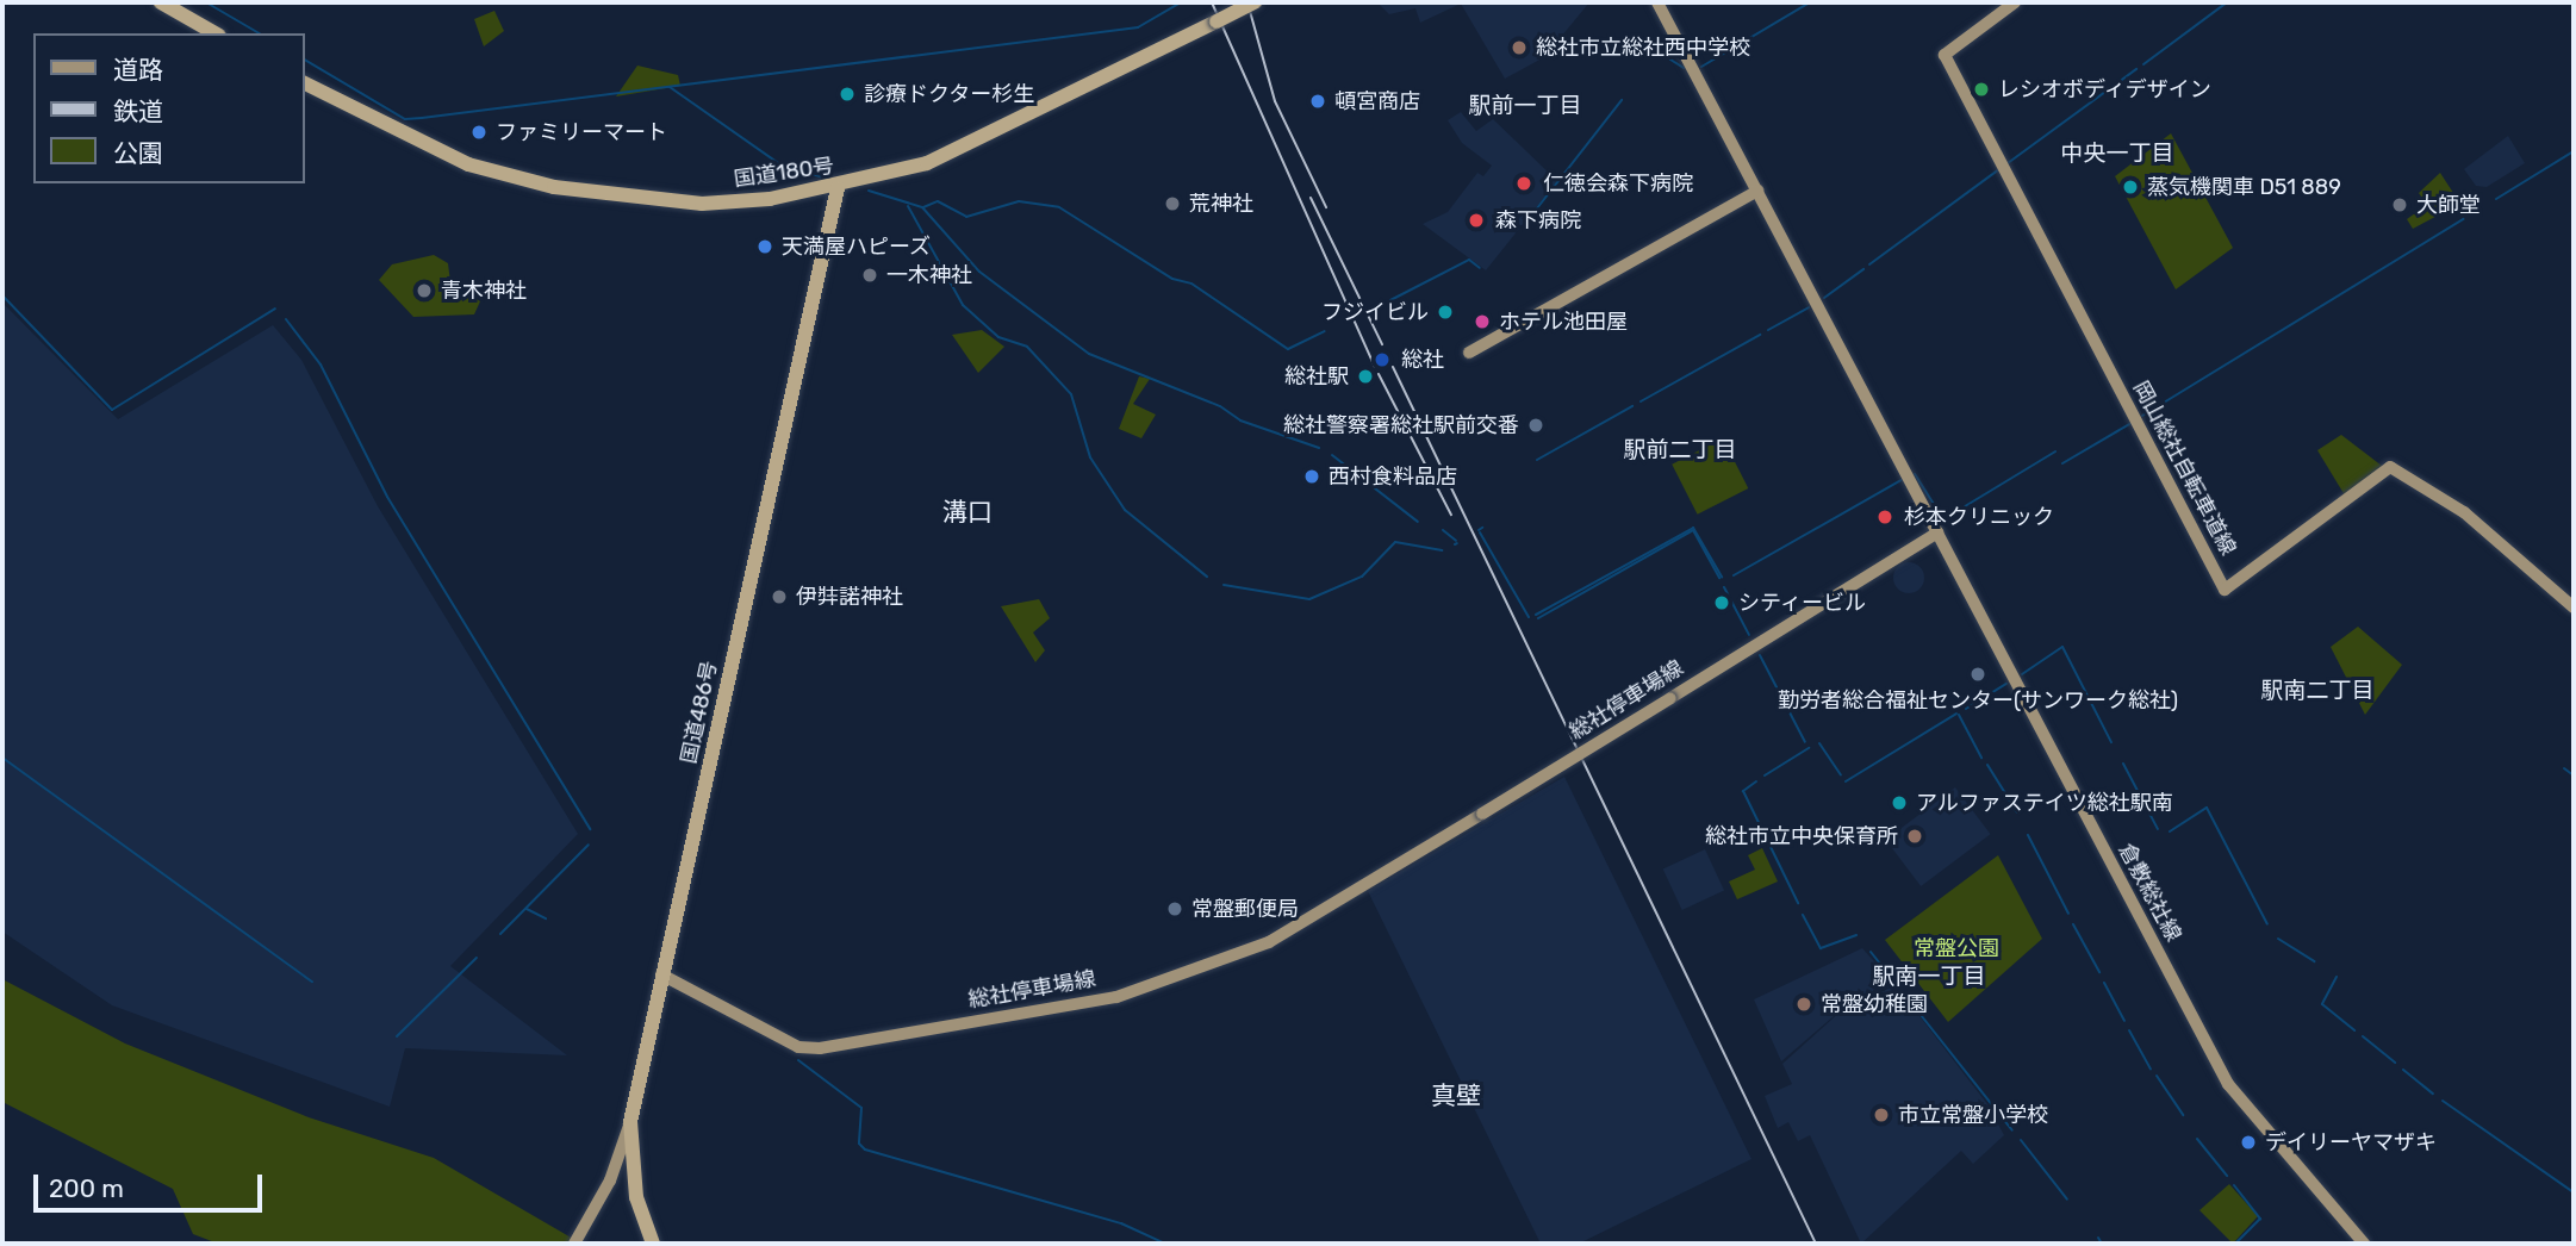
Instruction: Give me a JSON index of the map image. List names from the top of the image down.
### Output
{
  "streets": {
    "highway": ["国道180号", "国道486号"],
    "main road": ["岡山総社自転車道線", "総社停車場線", "倉敷総社線"]
  },
  "crossings": [
    ["国道180号", "国道486号"],
    ["総社停車場線", "国道486号"],
    ["総社停車場線", "倉敷総社線"]
  ],
  "districts": [
    "駅前一丁目",
    "中央一丁目",
    "駅前二丁目",
    "溝口",
    "駅南二丁目",
    "駅南一丁目",
    "真壁"
  ],
  "parks": ["常盤公園"],
  "places": [
    "総社市立総社西中学校",
    "レシオボディデザイン",
    "診療ドクター杉生",
    "頓宮商店",
    "ファミリーマート",
    "仁徳会森下病院",
    "蒸気機関車 D51 889",
    "荒神社",
    "大師堂",
    "森下病院",
    "天満屋ハピーズ",
    "一木神社",
    "青木神社",
    "フジイビル",
    "ホテル池田屋",
    "総社",
    "総社駅",
    "総社警察署総社駅前交番",
    "西村食料品店",
    "杉本クリニック",
    "伊弉諾神社",
    "シティービル",
    "勤労者総合福祉センター(サンワーク総社)",
    "アルファステイツ総社駅南",
    "総社市立中央保育所",
    "常盤郵便局",
    "常盤幼稚園",
    "市立常盤小学校",
    "デイリーヤマザキ"
  ],
  "legend": ["道路", "鉄道", "公園"],
  "scale_bar": "200 m"
}
